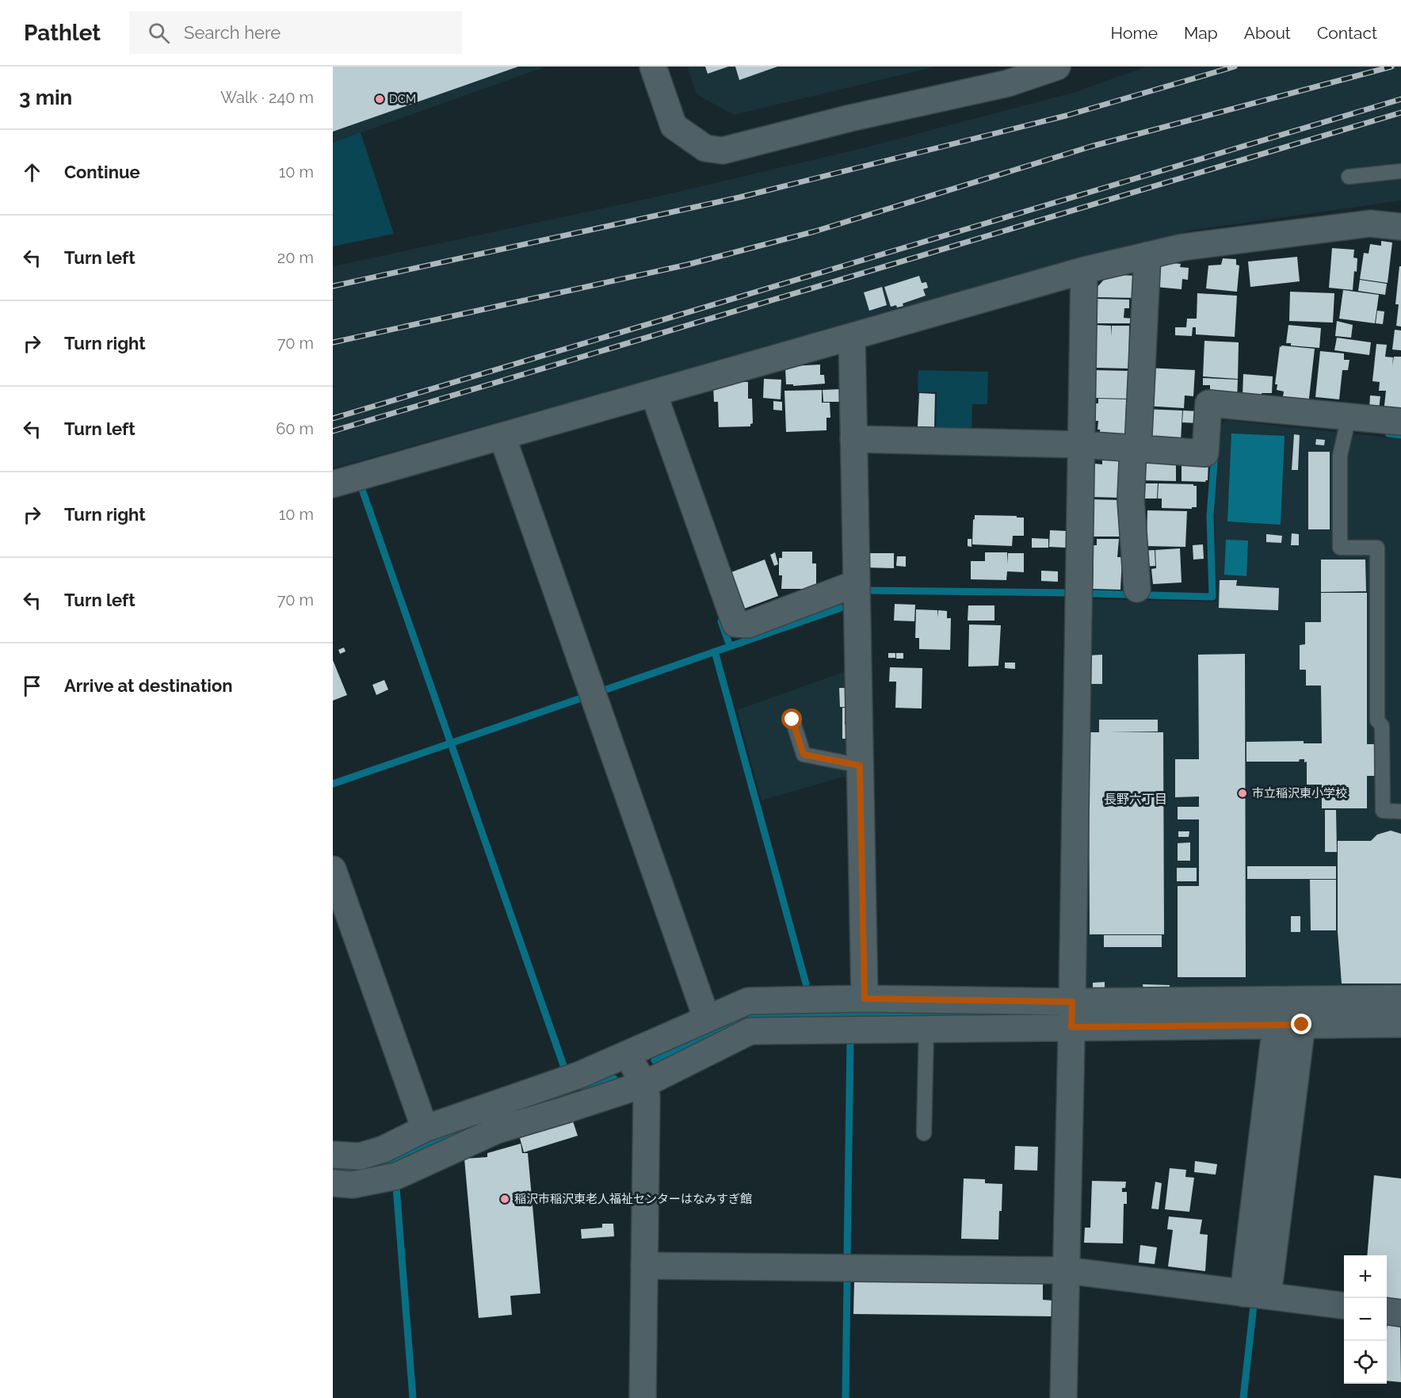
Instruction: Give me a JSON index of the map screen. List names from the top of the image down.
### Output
{
  "districts": ["長野六丁目"],
  "places": ["DCM", "市立稲沢東小学校", "稲沢市稲沢東老人福祉センターはなみすぎ館"],
  "page": {
    "header": "Pathlet",
    "search": "Search here",
    "nav": [
      "Home",
      "Map",
      "About",
      "Contact"
    ],
    "heading": ["3 min", "Walk · 240 m"],
    "list": [
      ["Continue", "10 m"],
      ["Turn left", "20 m"],
      ["Turn right", "70 m"],
      ["Turn left", "60 m"],
      ["Turn right", "10 m"],
      ["Turn left", "70 m"],
      "Arrive at destination"
    ],
    "map_buttons": ["+", "−"]
  }
}
